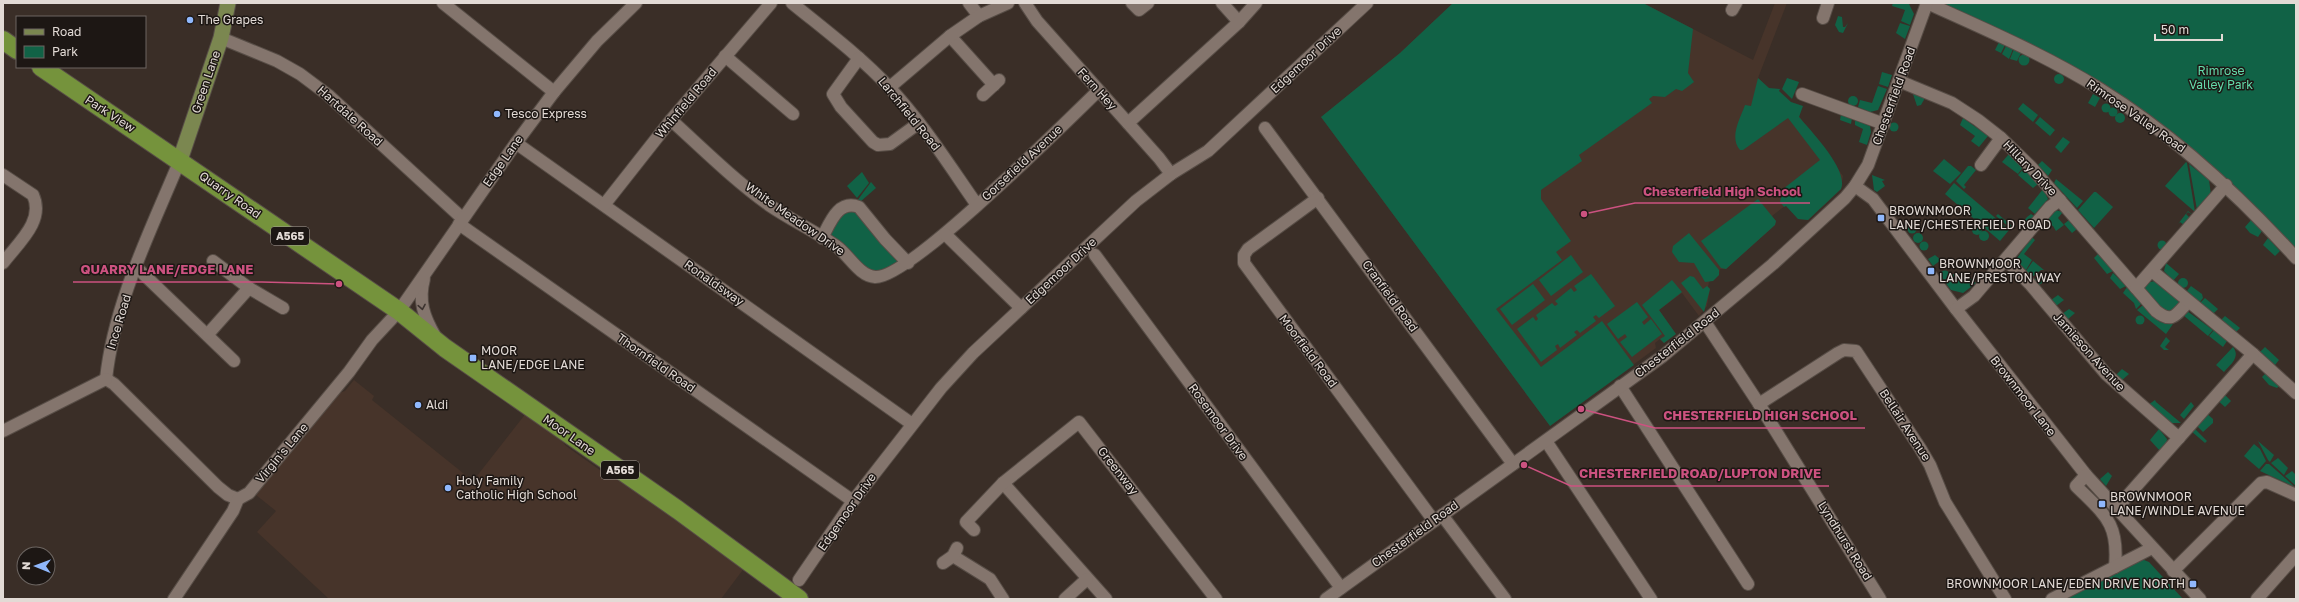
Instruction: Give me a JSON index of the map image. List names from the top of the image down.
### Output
{
  "streets": {
    "highway": [
      "Park View",
      "Quarry Road",
      "A565",
      "Moor Lane"
    ],
    "main road": ["Green Lane"],
    "street": [
      "Edgemoor Drive",
      "Fern Hey",
      "Chesterfield Road",
      "Whinfield Road",
      "Larchfield Road",
      "Hartdale Road",
      "Rimrose Valley Road",
      "Edge Lane",
      "Gorsefield Avenue",
      "Hillary Drive",
      "White Meadow Drive",
      "Ronaldsway",
      "Cranfield Road",
      "Ince Road",
      "Moorfield Road",
      "Jamieson Avenue",
      "Thornfield Road",
      "Brownmoor Lane",
      "Rosemoor Drive",
      "Bellair Avenue",
      "Virgin's Lane",
      "Greenway",
      "Lyndhurst Road"
    ]
  },
  "crossings": [
    ["Edgemoor Drive", "Fern Hey"],
    ["Edgemoor Drive", "Ronaldsway"],
    ["Edgemoor Drive", "Thornfield Road"],
    ["Green Lane", "Park View"],
    ["Green Lane", "Hartdale Road"],
    ["Green Lane", "Quarry Road"],
    ["Green Lane", "Ince Road"],
    ["Fern Hey", "Gorsefield Avenue"],
    ["Chesterfield Road", "Rimrose Valley Road"],
    ["Chesterfield Road", "Hillary Drive"],
    ["Chesterfield Road", "Cranfield Road"],
    ["Chesterfield Road", "Moorfield Road"],
    ["Chesterfield Road", "Brownmoor Lane"],
    ["Chesterfield Road", "Rosemoor Drive"],
    ["Chesterfield Road", "Lyndhurst Road"],
    ["Whinfield Road", "White Meadow Drive"],
    ["Whinfield Road", "Ronaldsway"],
    ["Park View", "Quarry Road"],
    ["Park View", "Ince Road"],
    ["Larchfield Road", "Gorsefield Avenue"],
    ["Hartdale Road", "Edge Lane"],
    ["Hartdale Road", "Thornfield Road"],
    ["Edge Lane", "Quarry Road"],
    ["Edge Lane", "Ronaldsway"],
    ["Edge Lane", "Thornfield Road"],
    ["Edge Lane", "Moor Lane"],
    ["Edge Lane", "Virgin's Lane"],
    ["Gorsefield Avenue", "White Meadow Drive"],
    ["Quarry Road", "Ince Road"],
    ["Quarry Road", "Moor Lane"],
    ["Quarry Road", "Virgin's Lane"],
    ["Cranfield Road", "Moorfield Road"],
    ["Bellair Avenue", "Lyndhurst Road"],
    ["Moor Lane", "Virgin's Lane"]
  ],
  "parks": ["Rimrose Valley Park"],
  "places": {
    "other": [
      "The Grapes",
      "Tesco Express",
      "Chesterfield High School",
      "QUARRY LANE/EDGE LANE",
      "Aldi",
      "CHESTERFIELD HIGH SCHOOL",
      "CHESTERFIELD ROAD/LUPTON DRIVE",
      "Holy Family Catholic High School"
    ],
    "transit": [
      "BROWNMOOR LANE/CHESTERFIELD ROAD",
      "BROWNMOOR LANE/PRESTON WAY",
      "MOOR LANE/EDGE LANE",
      "BROWNMOOR LANE/WINDLE AVENUE",
      "BROWNMOOR LANE/EDEN DRIVE NORTH"
    ]
  },
  "legend": ["Road", "Park"],
  "scale_bar": "50 m",
  "north": "left"
}
